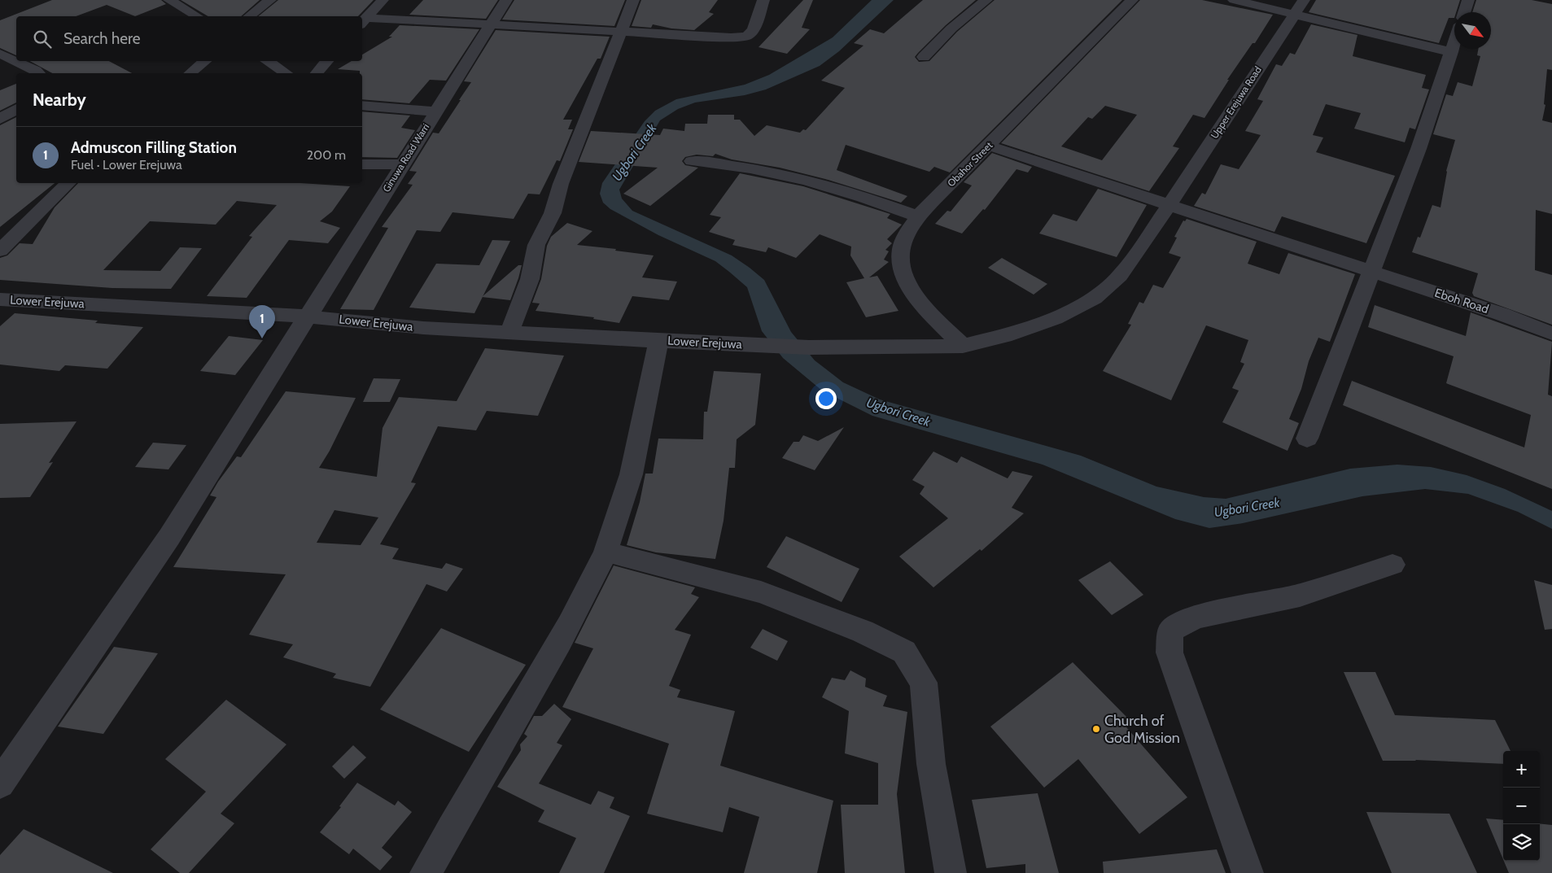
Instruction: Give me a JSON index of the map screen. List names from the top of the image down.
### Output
{
  "streets": {
    "street": [
      "Upper Erejuwa Road",
      "Ginuwa Road Warri",
      "Obahor Street",
      "Eboh Road",
      "Lower Erejuwa"
    ]
  },
  "crossings": [
    ["Upper Erejuwa Road", "Obahor Street"],
    ["Upper Erejuwa Road", "Eboh Road"],
    ["Upper Erejuwa Road", "Lower Erejuwa"],
    ["Ginuwa Road Warri", "Lower Erejuwa"],
    ["Obahor Street", "Eboh Road"],
    ["Obahor Street", "Lower Erejuwa"]
  ],
  "water": ["Ugbori Creek"],
  "places": ["Church of God Mission"],
  "north": "bottom right",
  "page": {
    "search": "Search here",
    "heading": "Nearby",
    "list": [
      {
        "mark": "1",
        "name": "Admuscon Filling Station",
        "note": "Fuel · Lower Erejuwa",
        "value": "200 m"
      }
    ],
    "pins": "1",
    "map_buttons": ["+", "−"]
  }
}
